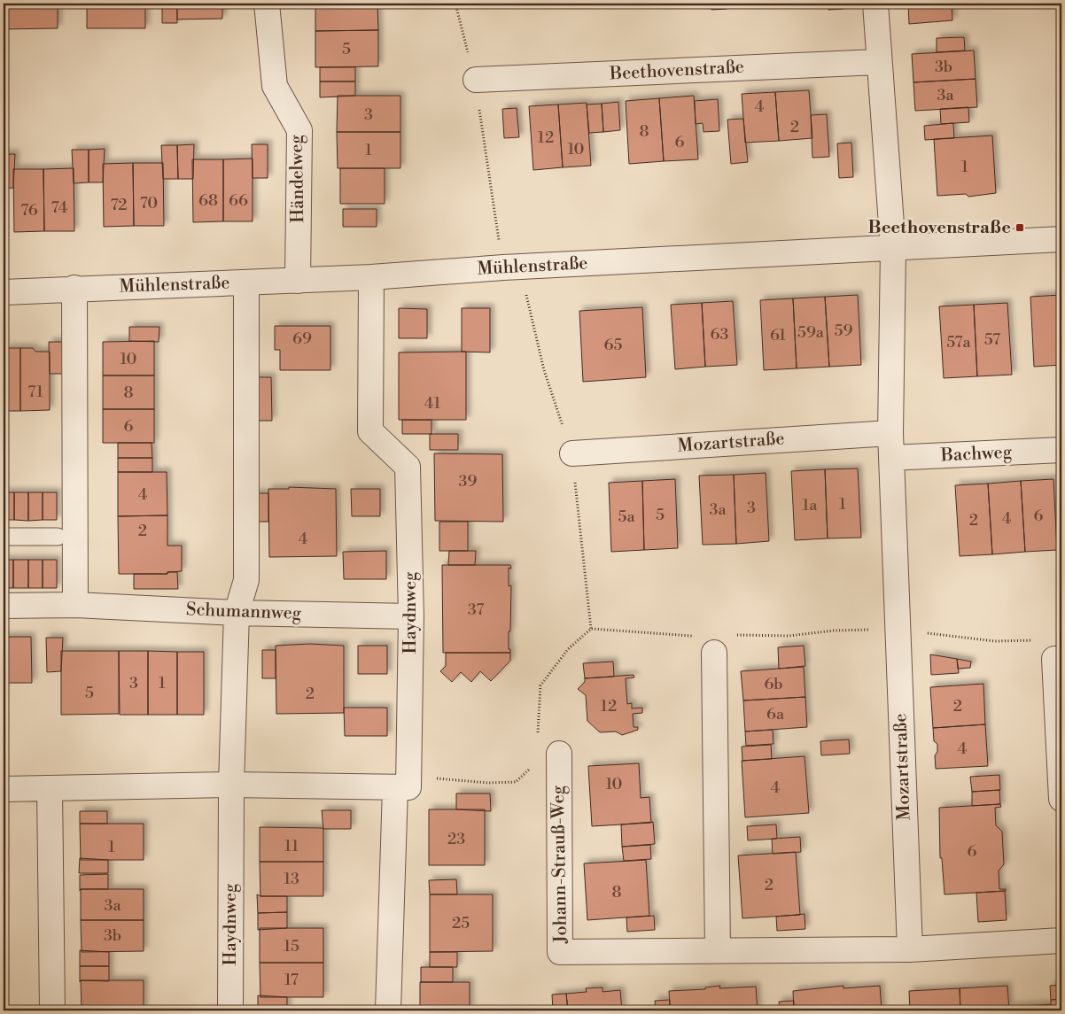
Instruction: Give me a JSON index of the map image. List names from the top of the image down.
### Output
{
  "streets": {
    "street": [
      "Beethovenstraße",
      "Händelweg",
      "Mühlenstraße",
      "Mozartstraße",
      "Bachweg",
      "Schumannweg",
      "Haydnweg",
      "Johann-Strauß-Weg"
    ]
  },
  "crossings": [
    ["Händelweg", "Mühlenstraße"],
    ["Mühlenstraße", "Mozartstraße"],
    ["Mühlenstraße", "Haydnweg"],
    ["Mozartstraße", "Bachweg"],
    ["Mozartstraße", "Johann-Strauß-Weg"],
    ["Schumannweg", "Haydnweg"]
  ],
  "places": {
    "transit": ["Beethovenstraße"]
  },
  "house_numbers": [
    "5",
    "3b",
    "3a",
    "4",
    "3",
    "2",
    "8",
    "12",
    "6",
    "10",
    "1",
    "1",
    "68",
    "66",
    "70",
    "72",
    "74",
    "76",
    "59",
    "59a",
    "63",
    "61",
    "69",
    "57",
    "57a",
    "65",
    "10",
    "71",
    "8",
    "41",
    "6",
    "39",
    "4",
    "1",
    "1a",
    "3",
    "3a",
    "5",
    "6",
    "5a",
    "4",
    "2",
    "2",
    "4",
    "37",
    "3",
    "1",
    "6b",
    "5",
    "2",
    "12",
    "2",
    "6a",
    "4",
    "10",
    "4",
    "23",
    "11",
    "1",
    "6",
    "13",
    "2",
    "8",
    "3a",
    "25",
    "3b",
    "15",
    "17"
  ]
}
